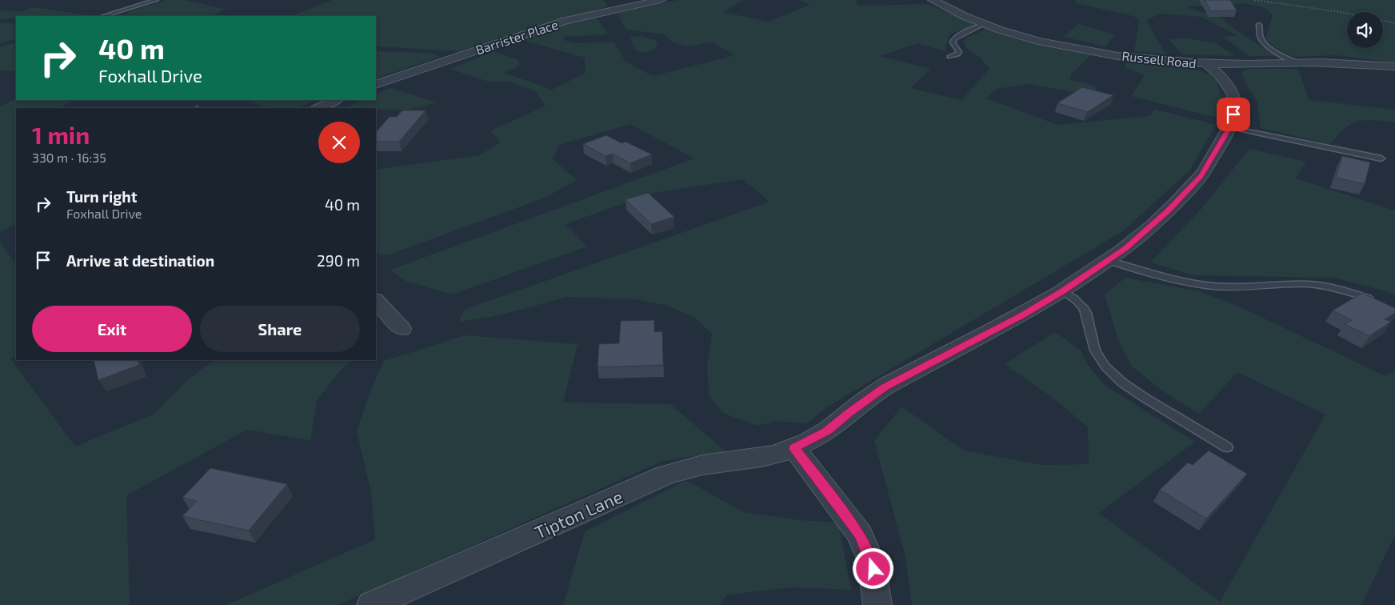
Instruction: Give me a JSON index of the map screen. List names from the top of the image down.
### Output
{
  "streets": {
    "street": ["Barrister Place", "Russell Road", "Tipton Lane"]
  },
  "crossings": [
    ["Russell Road", "Tipton Lane"]
  ],
  "page": {
    "turn": ["40 m", "Foxhall Drive"],
    "heading": ["1 min", "330 m · 16:35"],
    "list": [
      {
        "name": "Turn right",
        "note": "Foxhall Drive",
        "value": "40 m"
      },
      {
        "name": "Arrive at destination",
        "value": "290 m"
      }
    ],
    "buttons": ["Exit", "Share"]
  }
}
